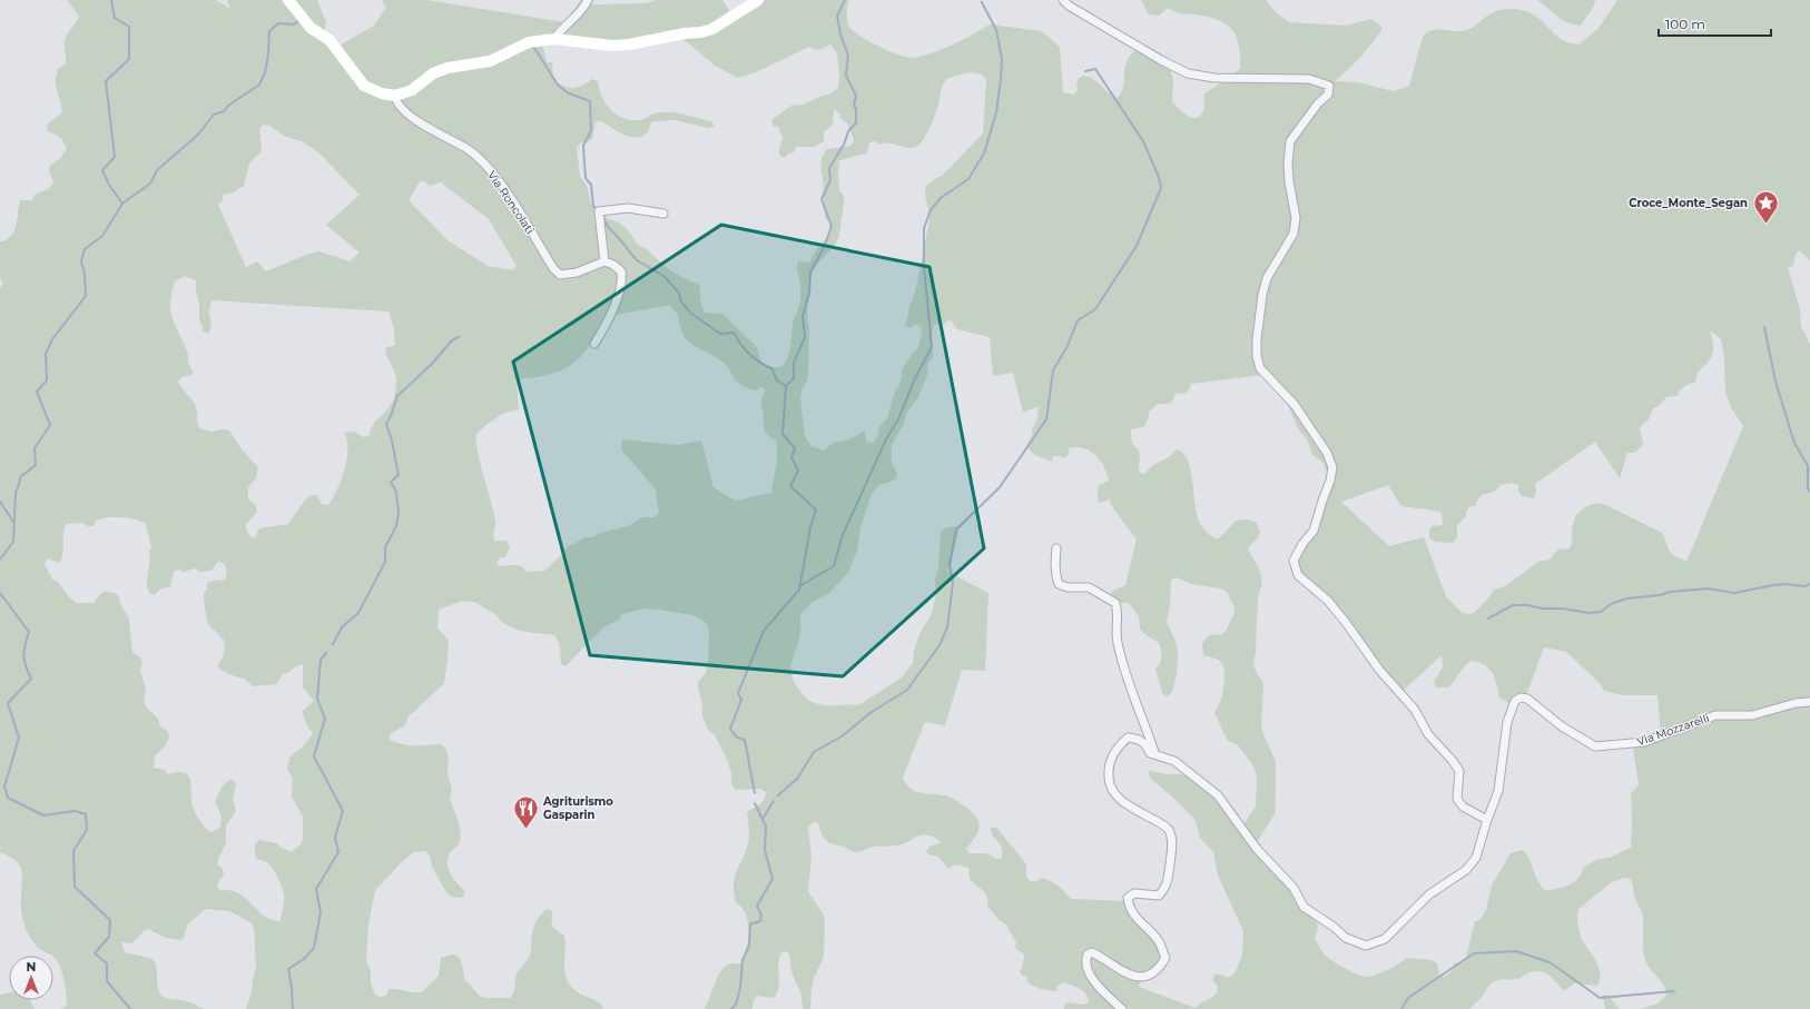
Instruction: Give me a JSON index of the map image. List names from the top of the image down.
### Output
{
  "streets": {
    "street": ["Via Roncolati", "Via Mozzarelli"]
  },
  "places": {
    "place": ["Croce_Monte_Segan"],
    "restaurant": ["Agriturismo Gasparin"]
  },
  "scale_bar": "100 m",
  "north": "top"
}
